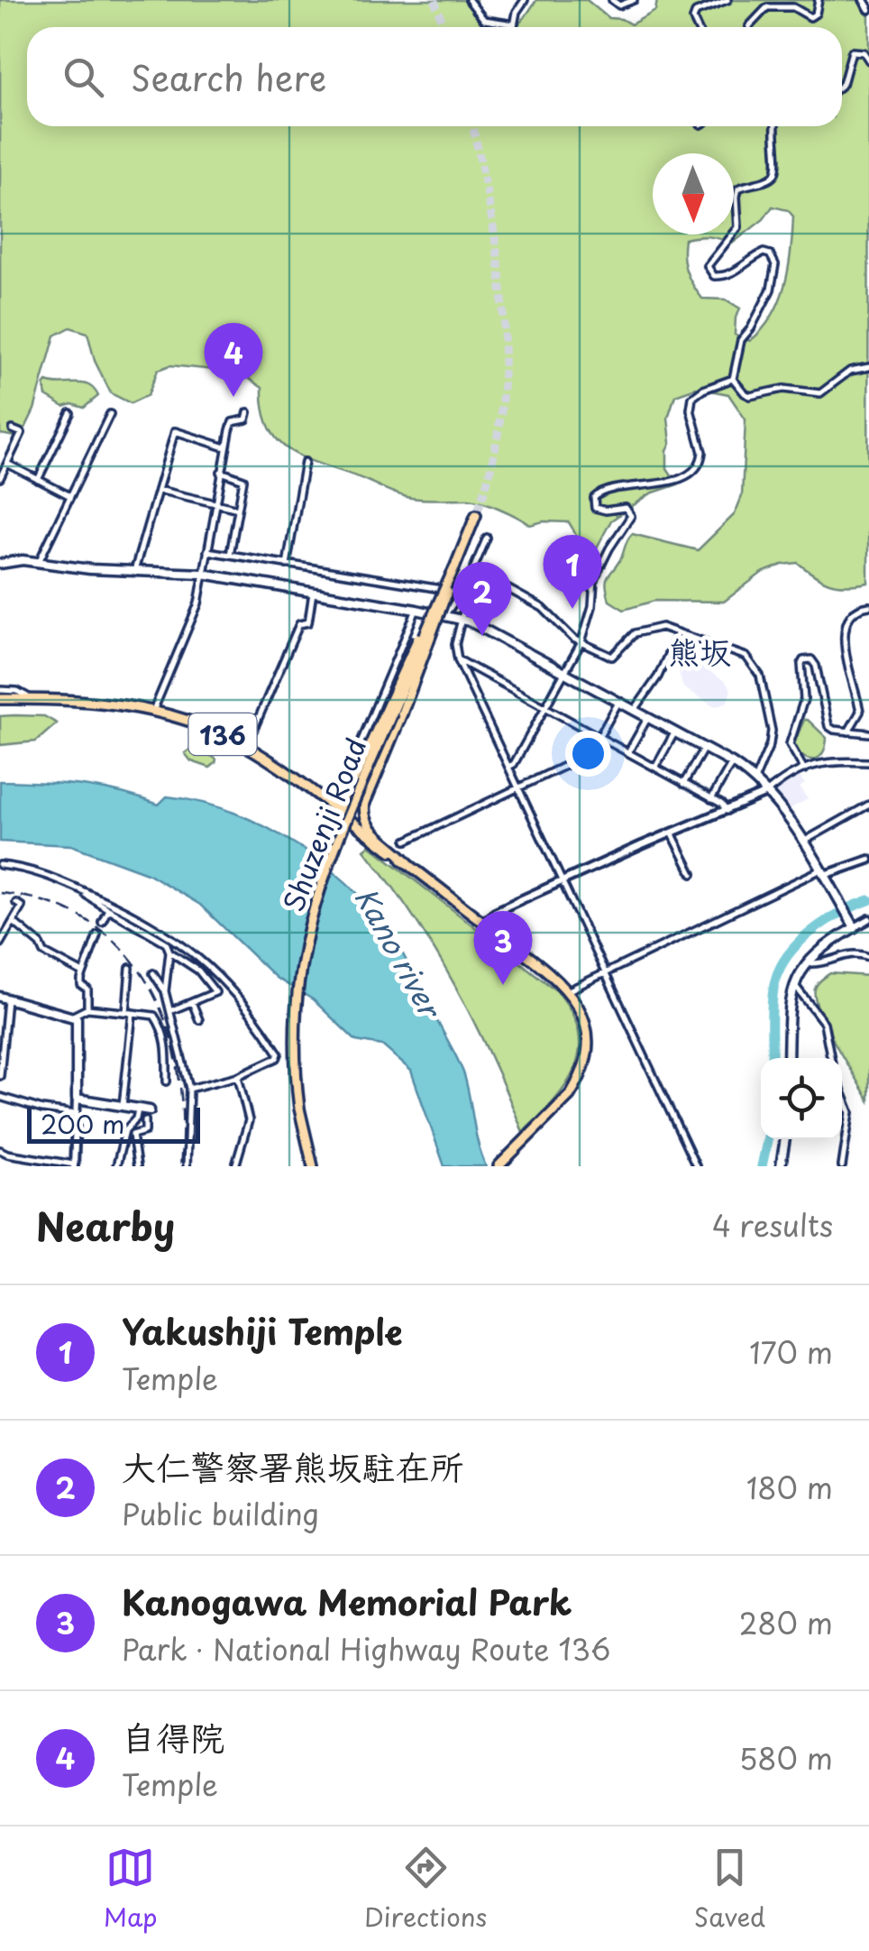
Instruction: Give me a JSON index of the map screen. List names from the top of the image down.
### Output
{
  "streets": {
    "highway": ["136", "Shuzenji Road"]
  },
  "districts": ["熊坂"],
  "water": ["Kano river"],
  "scale_bar": "200 m",
  "north": "bottom",
  "page": {
    "search": "Search here",
    "pins": [
      "4",
      "1",
      "2",
      "3"
    ],
    "scale": "200 m",
    "heading": ["Nearby", "4 results"],
    "list": [
      {
        "mark": "1",
        "name": "Yakushiji Temple",
        "note": "Temple",
        "value": "170 m"
      },
      {
        "mark": "2",
        "name": "大仁警察署熊坂駐在所",
        "note": "Public building",
        "value": "180 m"
      },
      {
        "mark": "3",
        "name": "Kanogawa Memorial Park",
        "note": "Park · National Highway Route 136",
        "value": "280 m"
      },
      {
        "mark": "4",
        "name": "自得院",
        "note": "Temple",
        "value": "580 m"
      }
    ],
    "nav": ["Map", "Directions", "Saved"]
  }
}
